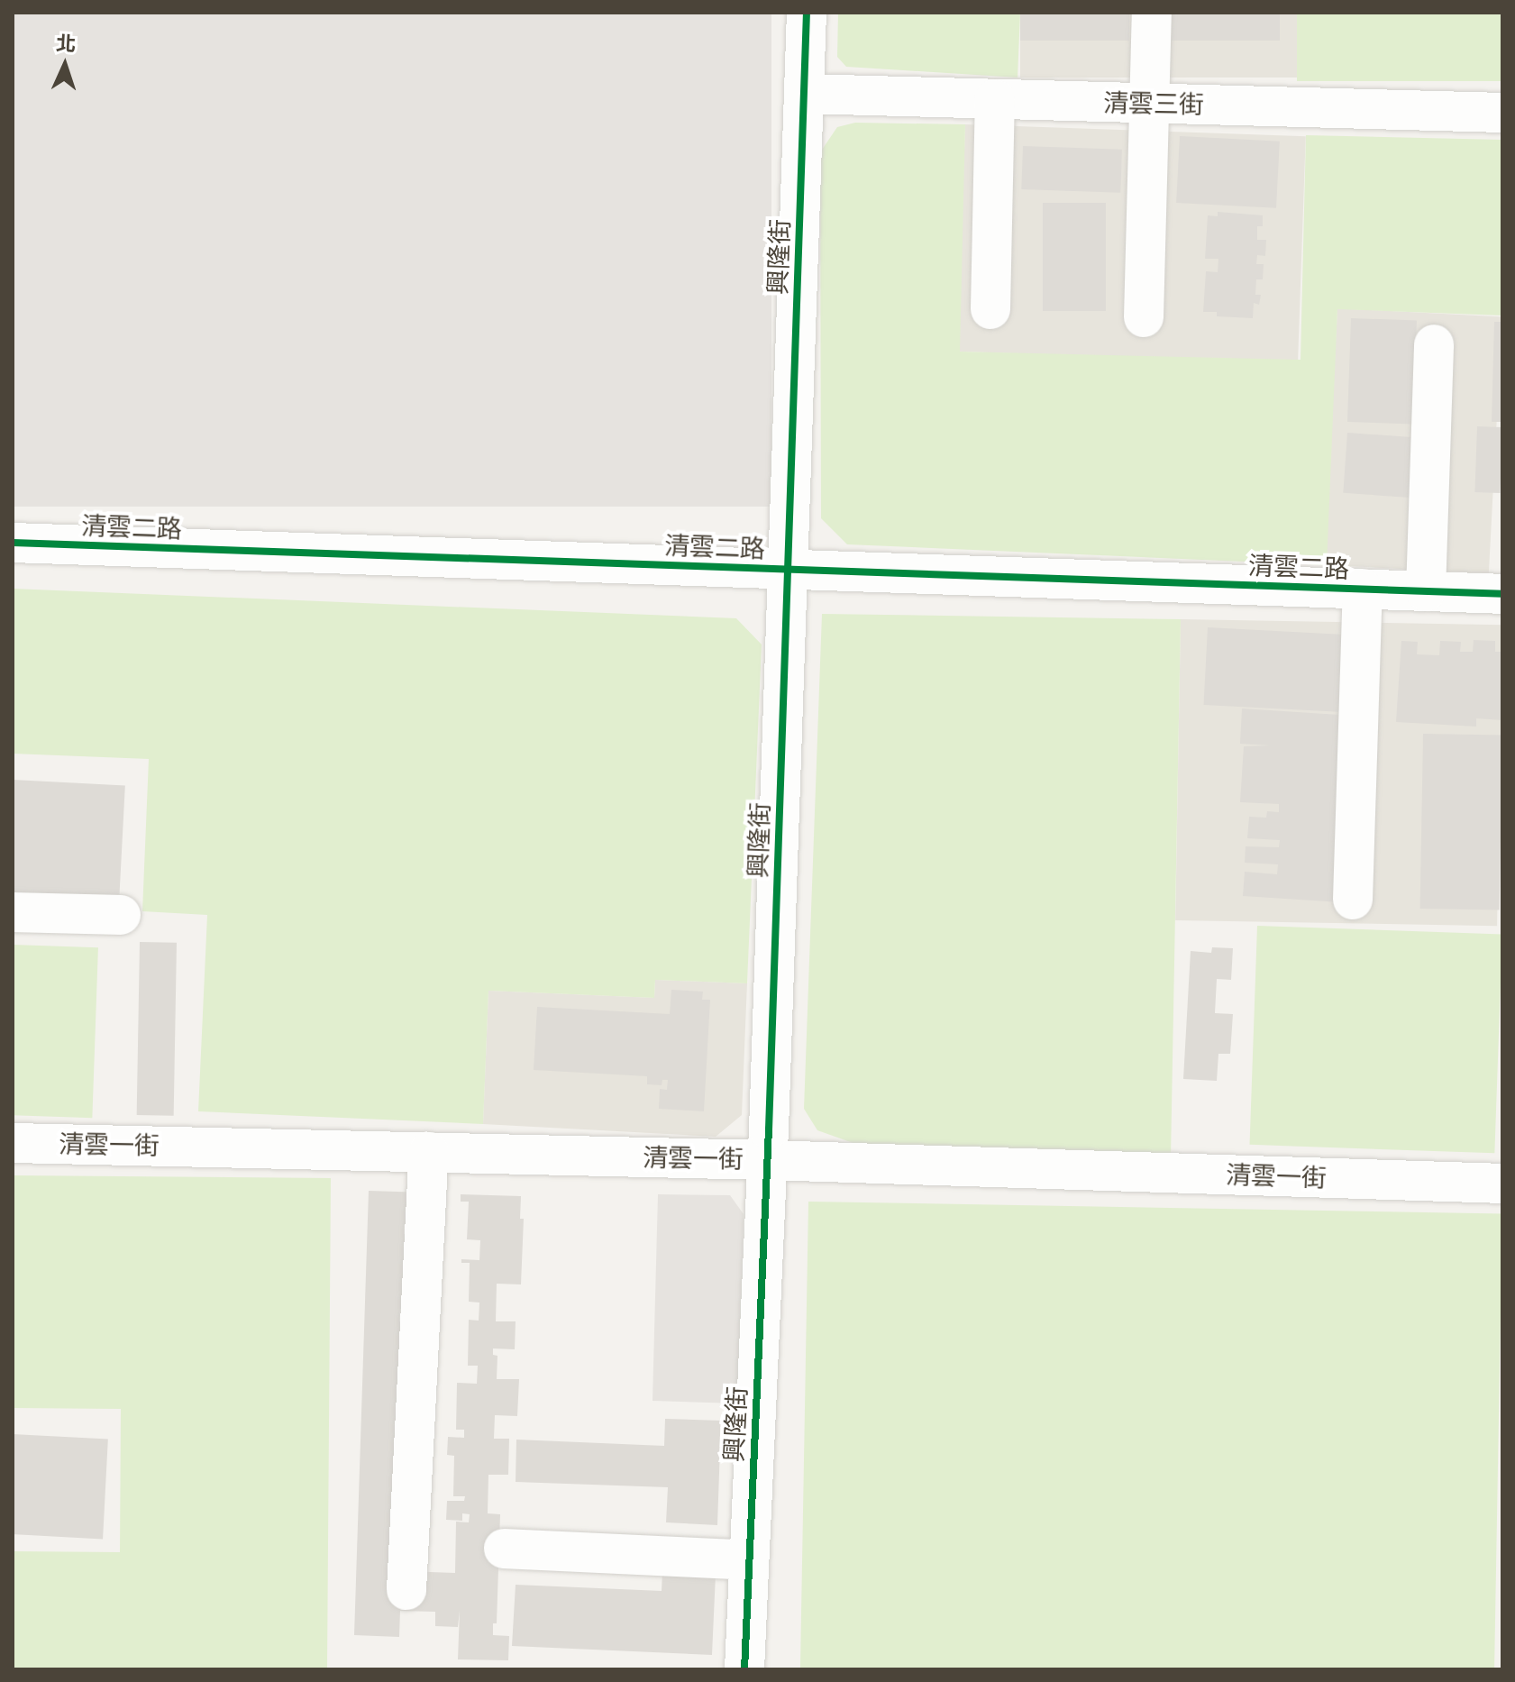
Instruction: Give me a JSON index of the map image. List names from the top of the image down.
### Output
{
  "streets": {
    "street": [
      "清雲三街",
      "興隆街",
      "清雲二路",
      "清雲一街"
    ]
  },
  "crossings": [
    ["清雲三街", "興隆街"],
    ["興隆街", "清雲二路"],
    ["興隆街", "清雲一街"]
  ],
  "north": "top"
}
